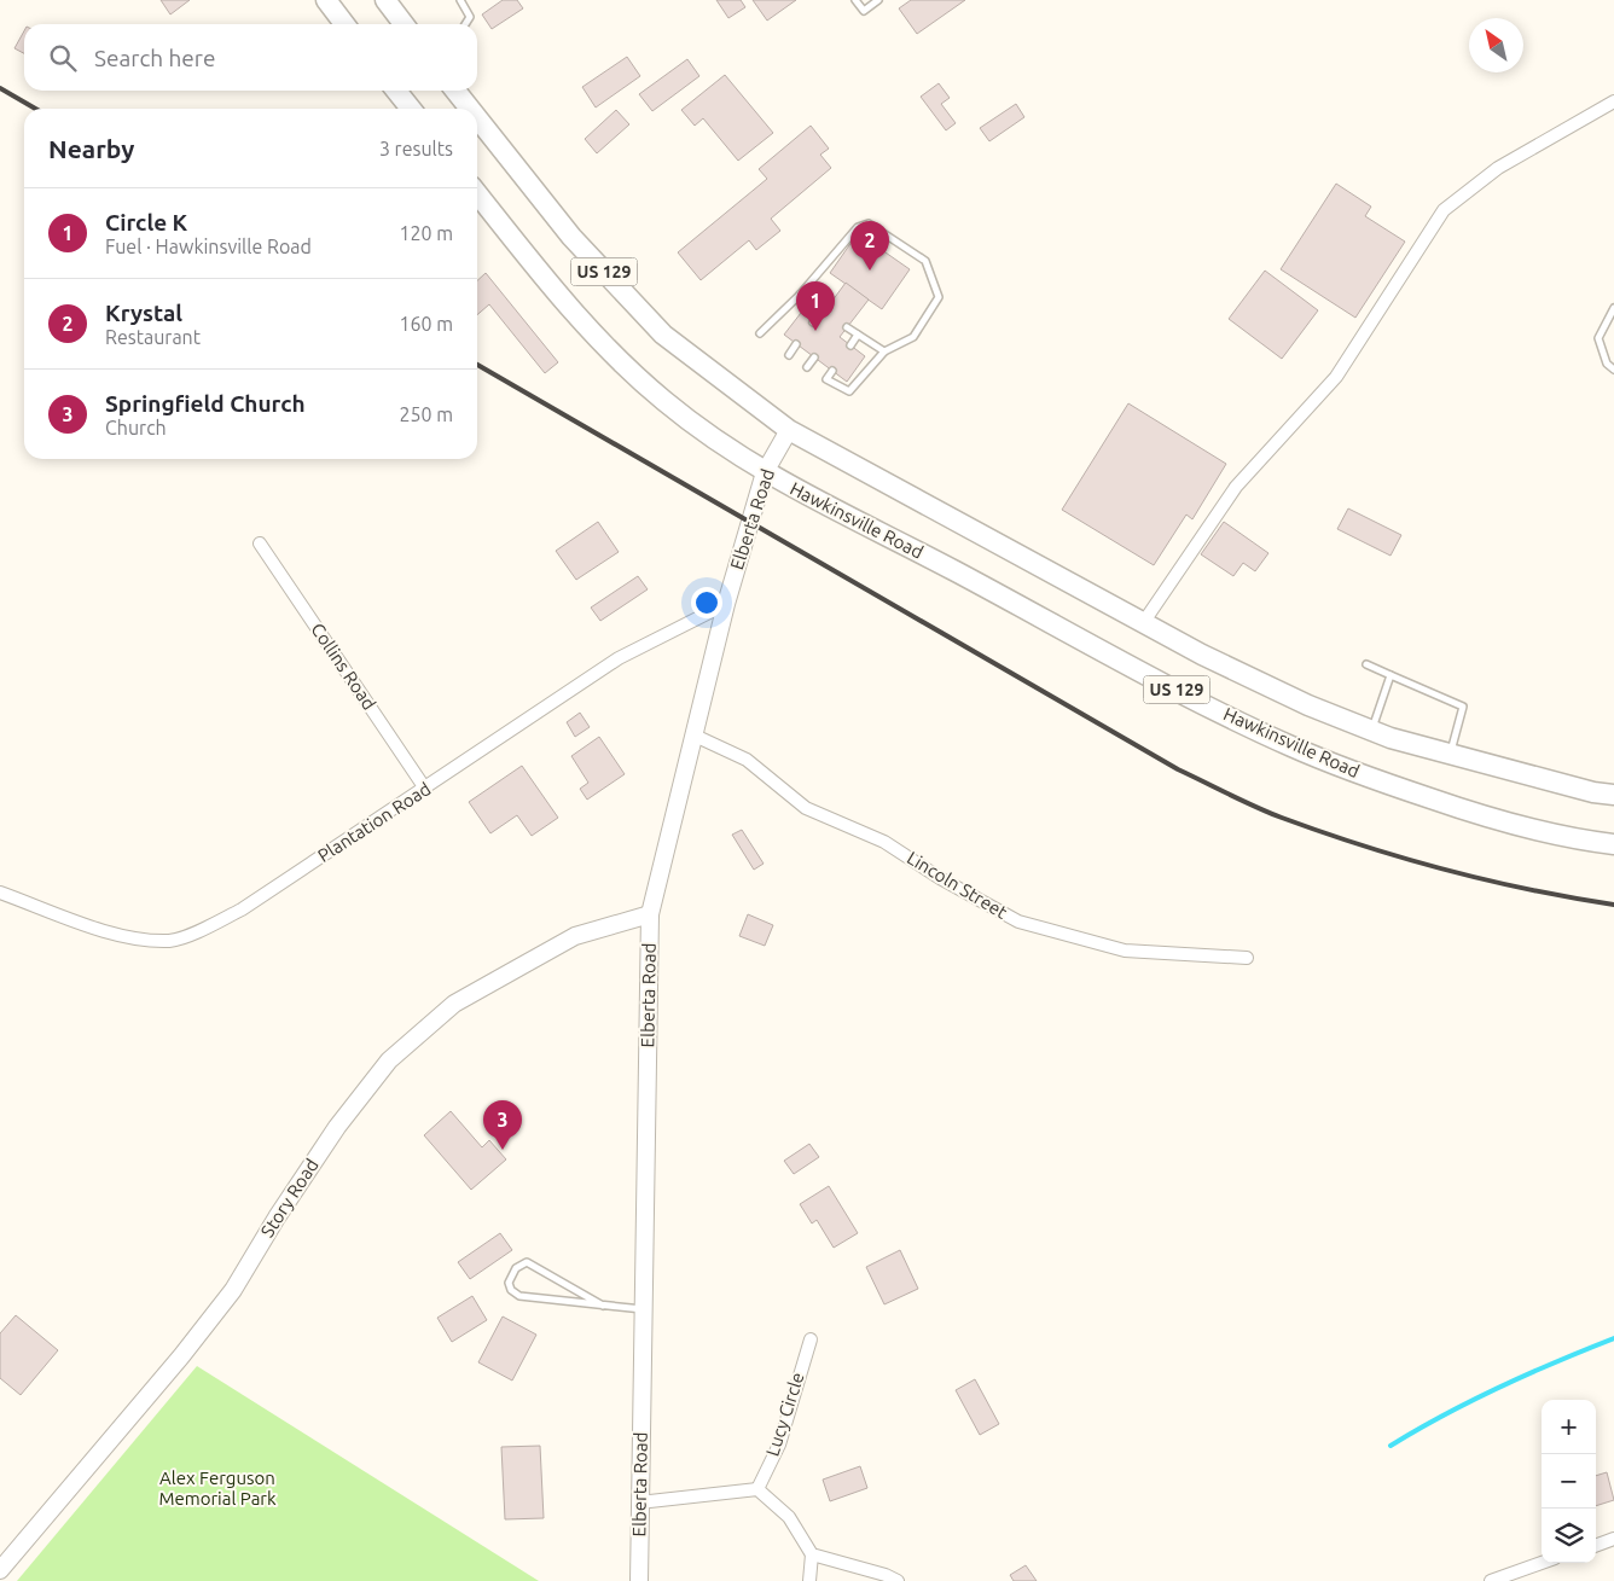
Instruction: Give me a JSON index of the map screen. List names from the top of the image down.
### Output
{
  "streets": {
    "main road": ["US 129", "Hawkinsville Road"],
    "street": [
      "Elberta Road",
      "Collins Road",
      "Plantation Road",
      "Lincoln Street",
      "Story Road",
      "Lucy Circle"
    ]
  },
  "crossings": [
    ["US 129", "Elberta Road"],
    ["US 129", "Hawkinsville Road"],
    ["Elberta Road", "Hawkinsville Road"],
    ["Elberta Road", "Plantation Road"],
    ["Elberta Road", "Lincoln Street"],
    ["Elberta Road", "Story Road"],
    ["Collins Road", "Plantation Road"]
  ],
  "parks": ["Alex Ferguson Memorial Park"],
  "north": "top left",
  "page": {
    "search": "Search here",
    "heading": ["Nearby", "3 results"],
    "list": [
      {
        "mark": "1",
        "name": "Circle K",
        "note": "Fuel · Hawkinsville Road",
        "value": "120 m"
      },
      {
        "mark": "2",
        "name": "Krystal",
        "note": "Restaurant",
        "value": "160 m"
      },
      {
        "mark": "3",
        "name": "Springfield Church",
        "note": "Church",
        "value": "250 m"
      }
    ],
    "pins": ["2", "1", "3"],
    "map_buttons": ["+", "−"]
  }
}
